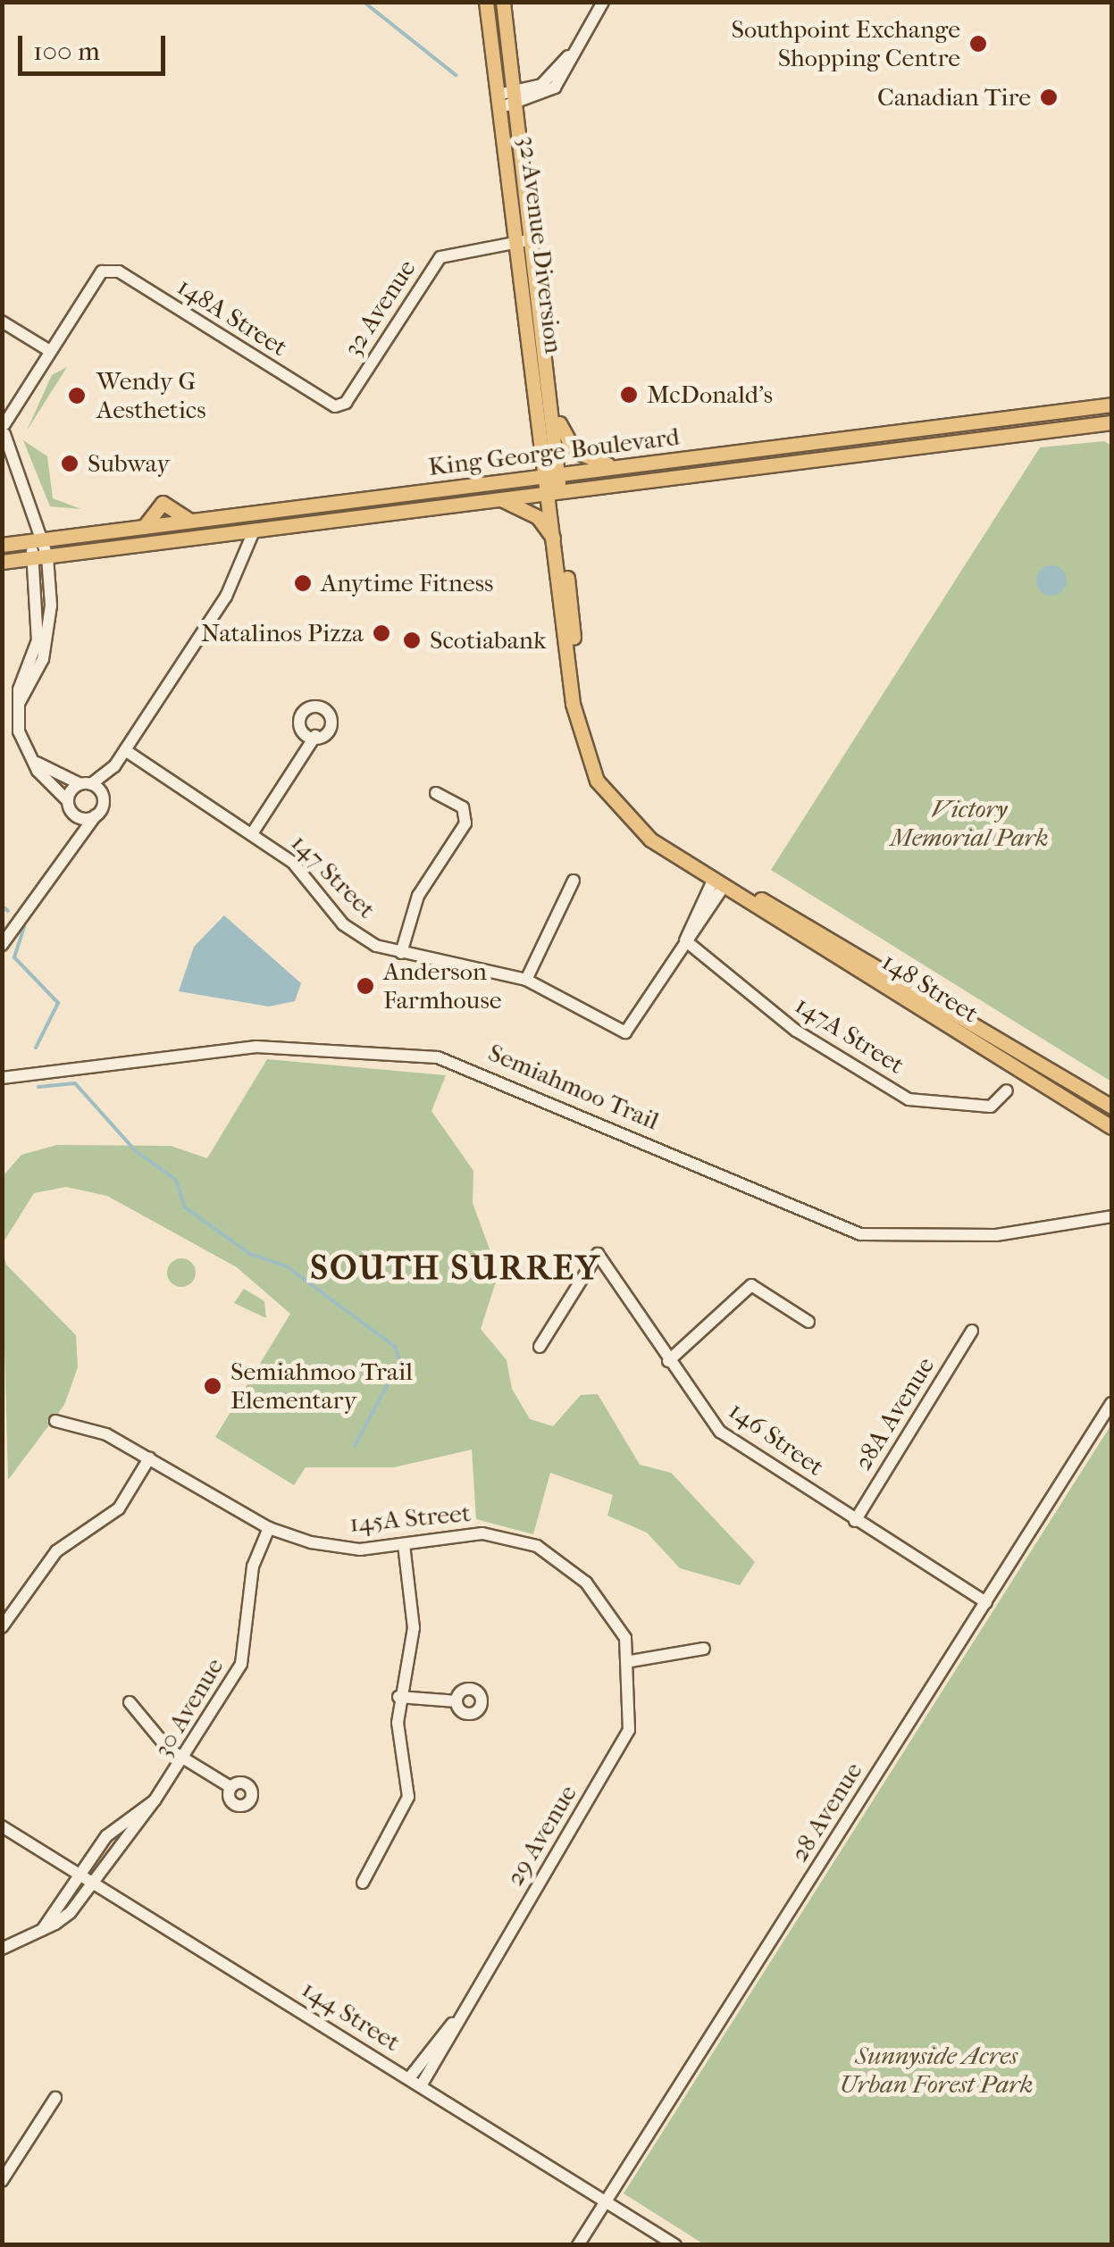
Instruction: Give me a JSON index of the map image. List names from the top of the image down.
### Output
{
  "streets": {
    "main road": ["32 Avenue Diversion", "King George Boulevard", "148 Street"],
    "street": [
      "32 Avenue",
      "148A Street",
      "147 Street",
      "147A Street",
      "Semiahmoo Trail",
      "28A Avenue",
      "146 Street",
      "145A Street",
      "30 Avenue",
      "28 Avenue",
      "29 Avenue",
      "144 Street"
    ]
  },
  "crossings": [
    ["32 Avenue Diversion", "32 Avenue"],
    ["32 Avenue Diversion", "King George Boulevard"],
    ["32 Avenue Diversion", "148 Street"],
    ["32 Avenue", "148A Street"],
    ["King George Boulevard", "148 Street"],
    ["147 Street", "147A Street"],
    ["28A Avenue", "146 Street"],
    ["146 Street", "28 Avenue"],
    ["145A Street", "30 Avenue"],
    ["145A Street", "29 Avenue"],
    ["30 Avenue", "144 Street"],
    ["28 Avenue", "144 Street"],
    ["29 Avenue", "144 Street"]
  ],
  "districts": ["SOUTH SURREY"],
  "parks": ["Victory Memorial Park", "Sunnyside Acres Urban Forest Park"],
  "places": [
    "Southpoint Exchange Shopping Centre",
    "Canadian Tire",
    "McDonald's",
    "Wendy G Aesthetics",
    "Subway",
    "Anytime Fitness",
    "Natalinos Pizza",
    "Scotiabank",
    "Anderson Farmhouse",
    "Semiahmoo Trail Elementary"
  ],
  "scale_bar": "100 m"
}
